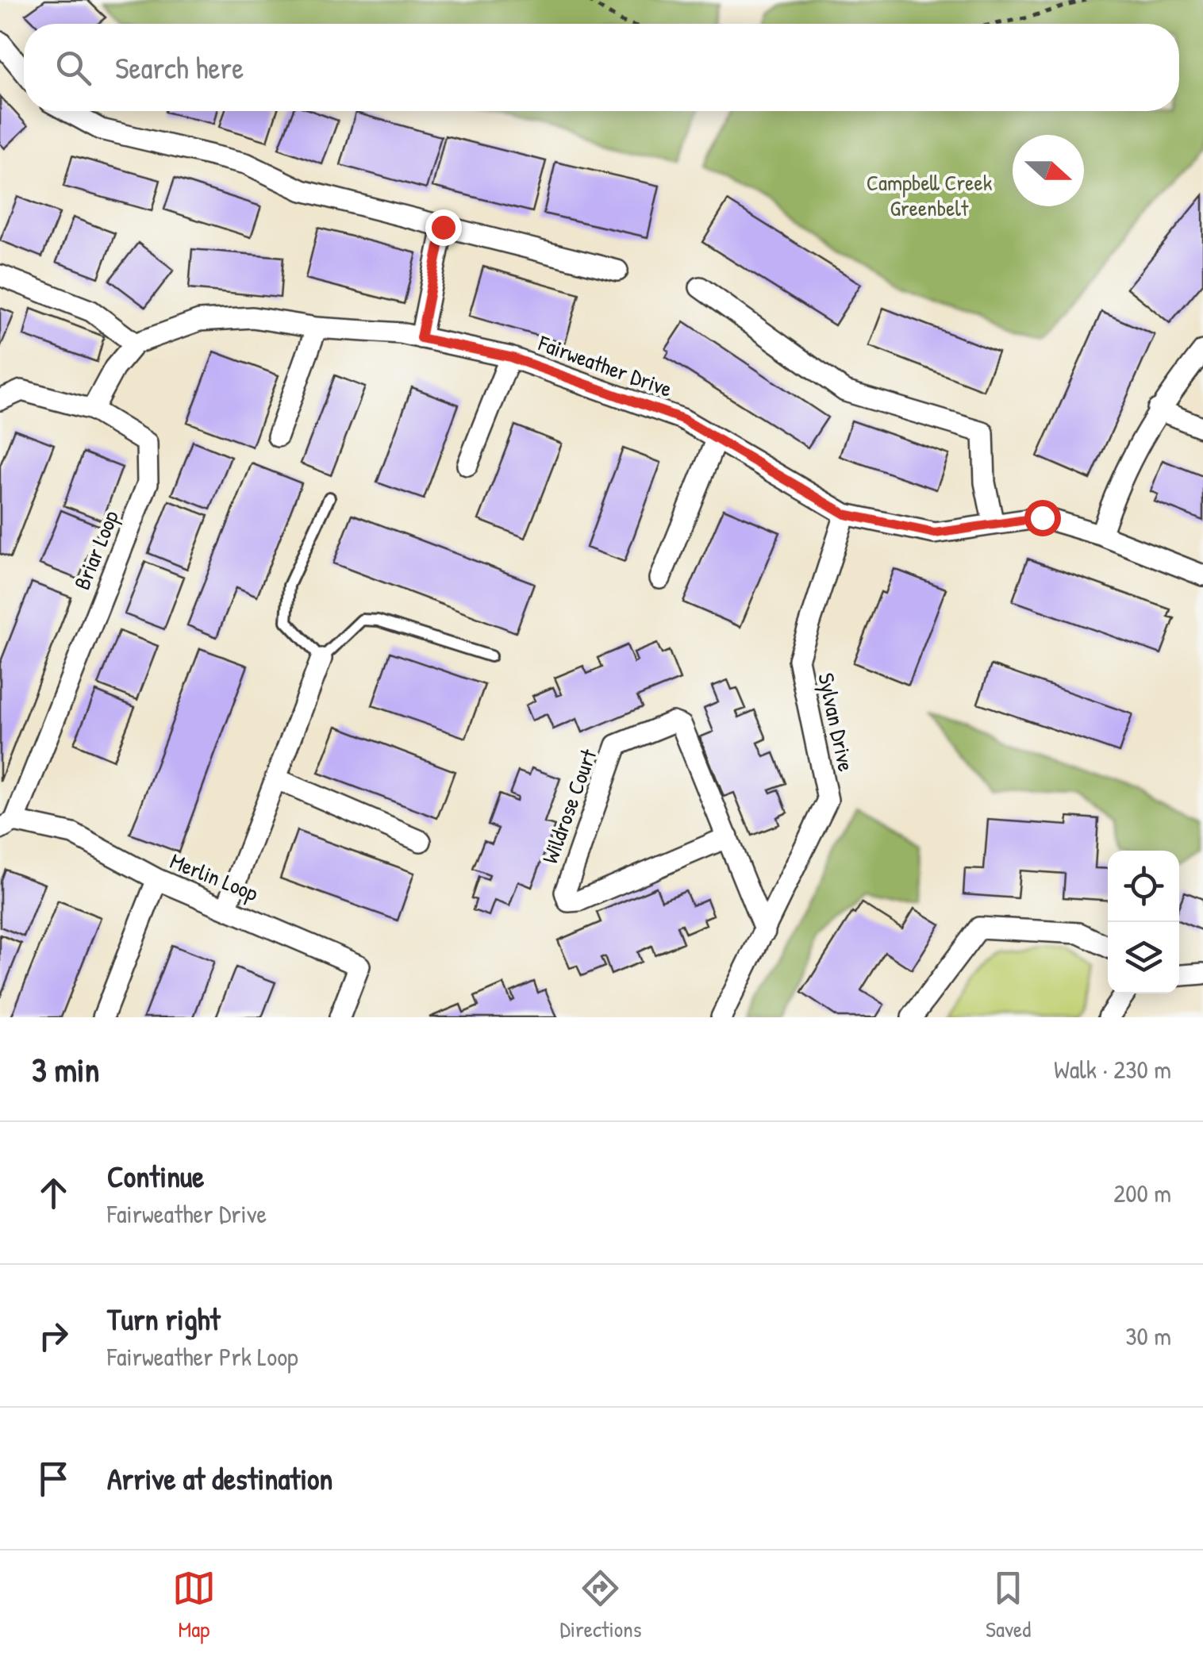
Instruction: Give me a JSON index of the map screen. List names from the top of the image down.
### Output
{
  "streets": {
    "street": [
      "Fairweather Drive",
      "Briar Loop",
      "Sylvan Drive",
      "Wildrose Court",
      "Merlin Loop"
    ]
  },
  "crossings": [
    ["Fairweather Drive", "Sylvan Drive"],
    ["Briar Loop", "Merlin Loop"],
    ["Sylvan Drive", "Wildrose Court"]
  ],
  "parks": ["Campbell Creek Greenbelt"],
  "north": "right",
  "page": {
    "search": "Search here",
    "heading": ["3 min", "Walk · 230 m"],
    "list": [
      ["Continue", "Fairweather Drive", "200 m"],
      ["Turn right", "Fairweather Prk Loop", "30 m"],
      "Arrive at destination"
    ],
    "nav": ["Map", "Directions", "Saved"]
  }
}
